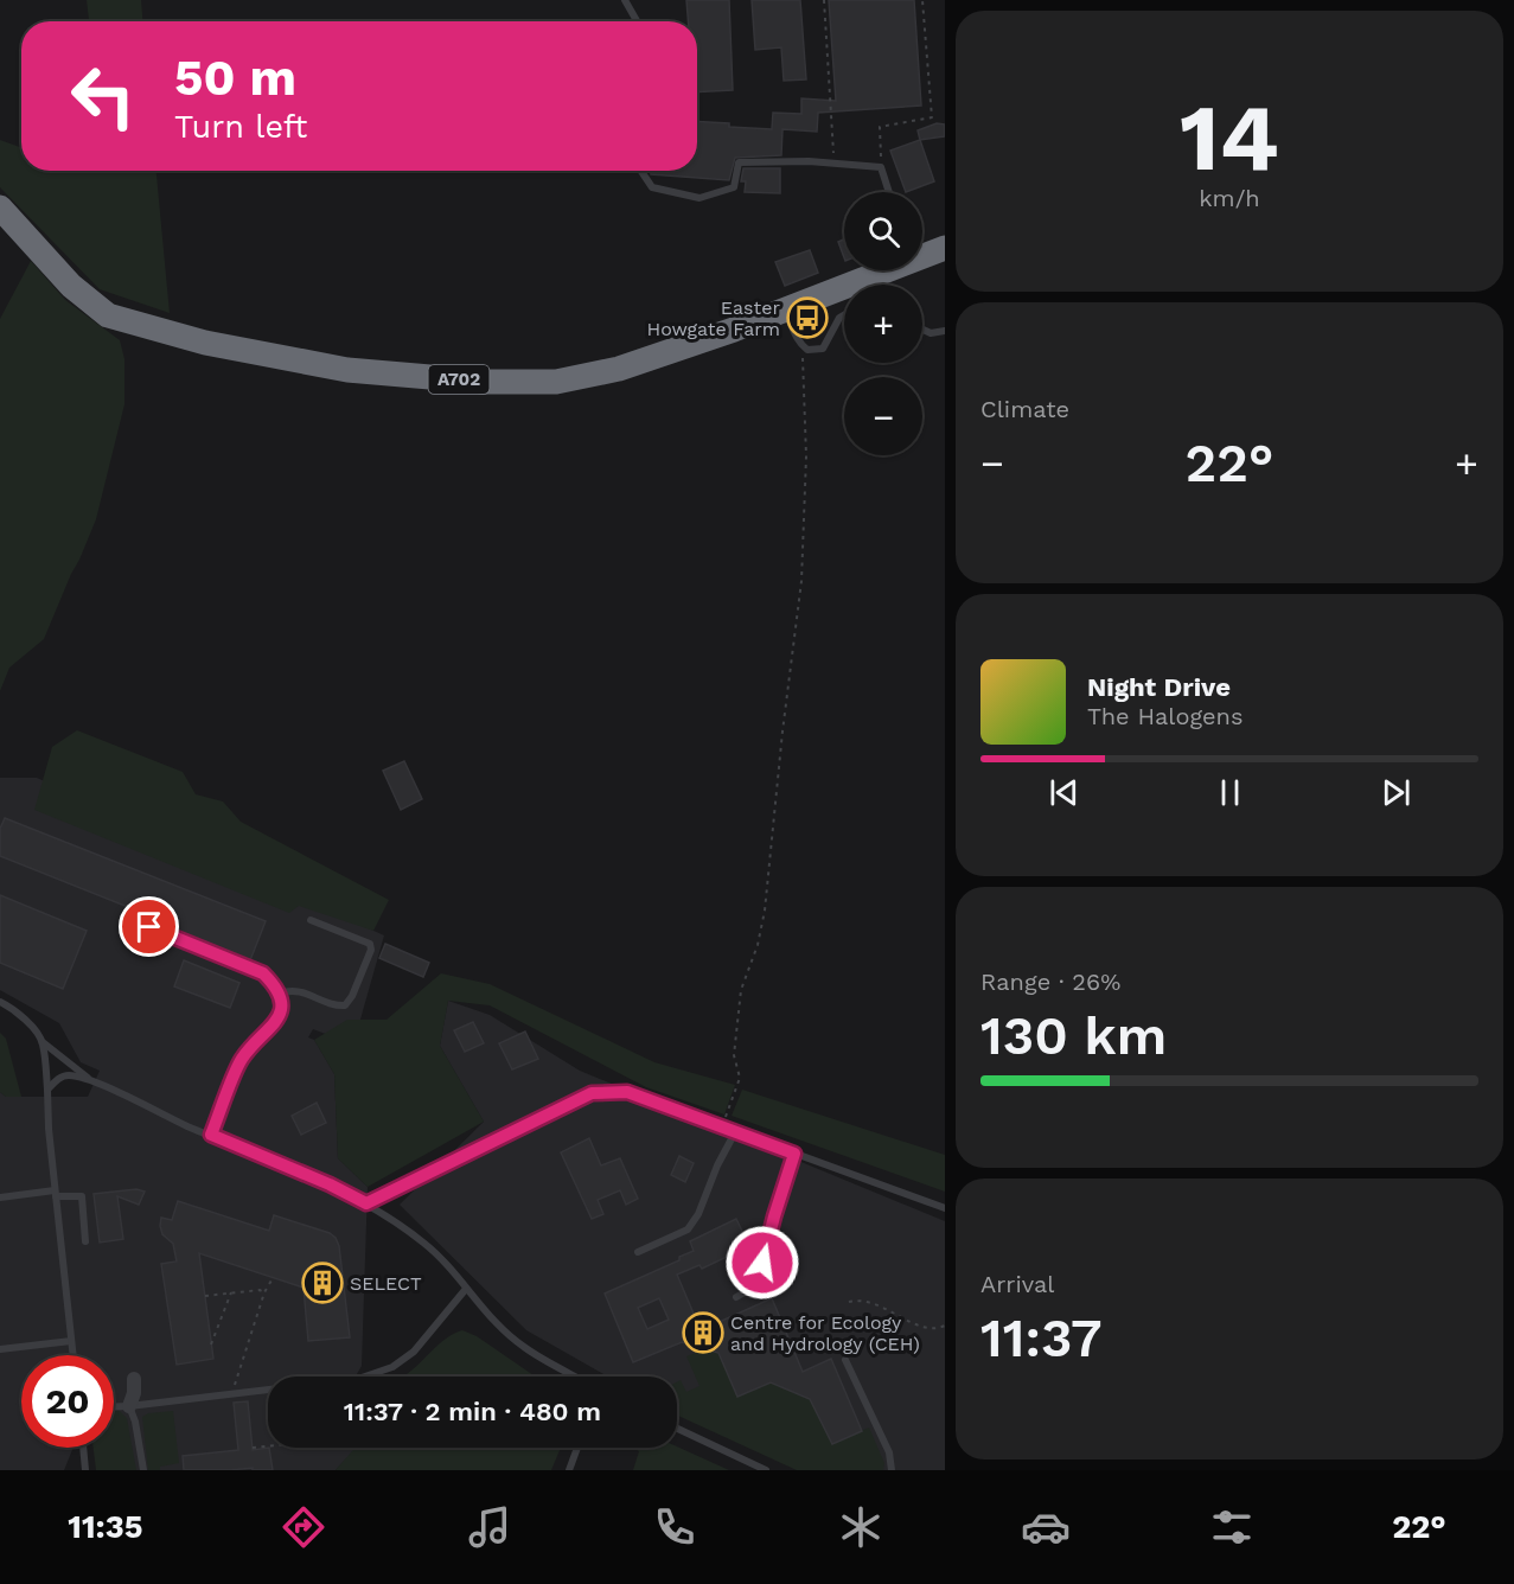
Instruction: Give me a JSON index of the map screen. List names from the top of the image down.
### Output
{
  "streets": {
    "highway": ["A702"]
  },
  "places": {
    "bus stop": ["Easter Howgate Farm"],
    "building": ["SELECT", "Centre for Ecology and Hydrology (CEH)"]
  },
  "page": {
    "tile": [
      ["14", "km/h"],
      "Climate",
      ["Range · 26%", "130 km"],
      ["Arrival", "11:37"]
    ],
    "turn": ["50 m", "Turn left"],
    "map_buttons": ["+", "−"],
    "heat": ["−", "22°", "+"],
    "song": ["Night Drive", "The Halogens"],
    "limit": "20",
    "trip": "11:37 · 2 min · 480 m",
    "tabs": ["11:35", "22°"]
  }
}
